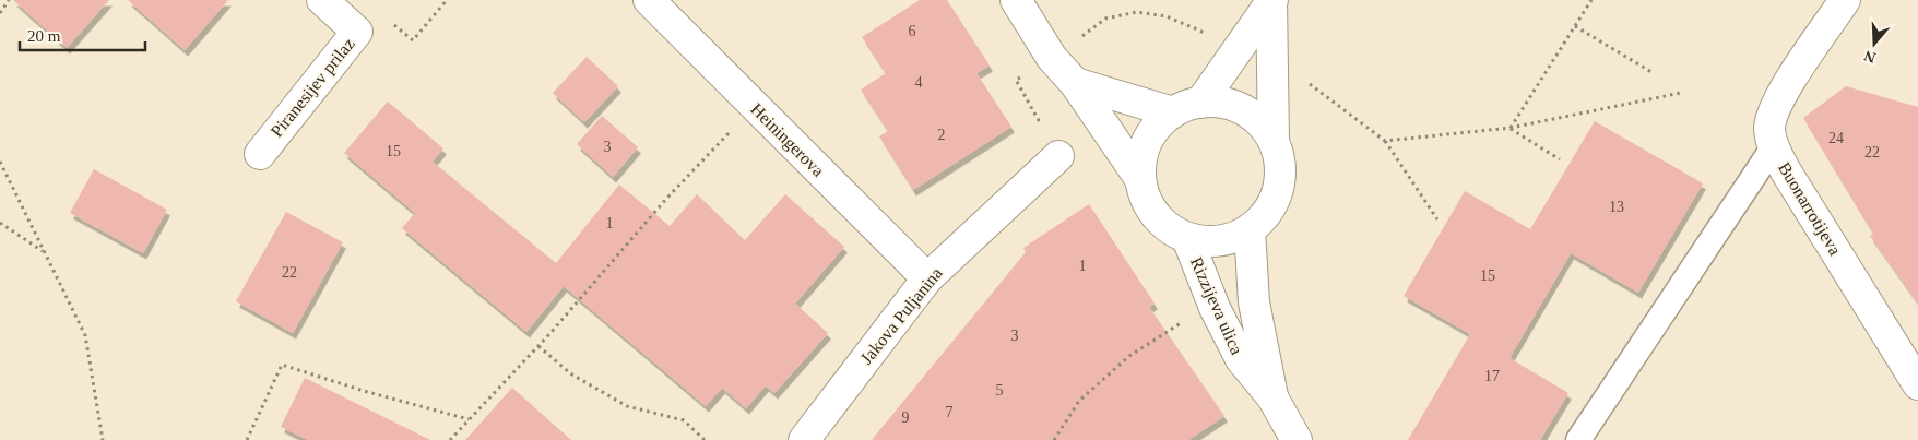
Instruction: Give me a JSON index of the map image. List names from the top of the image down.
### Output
{
  "streets": {
    "street": [
      "Piranesijev prilaz",
      "Heiningerova",
      "Buonarrotijeva",
      "Rizzijeva ulica",
      "Jakova Puljanina"
    ]
  },
  "crossings": [
    ["Heiningerova", "Jakova Puljanina"]
  ],
  "house_numbers": [
    "6",
    "4",
    "2",
    "24",
    "3",
    "15",
    "22",
    "13",
    "1",
    "1",
    "22",
    "15",
    "3",
    "17",
    "5",
    "7",
    "9"
  ],
  "scale_bar": "20 m",
  "north": "bottom"
}
